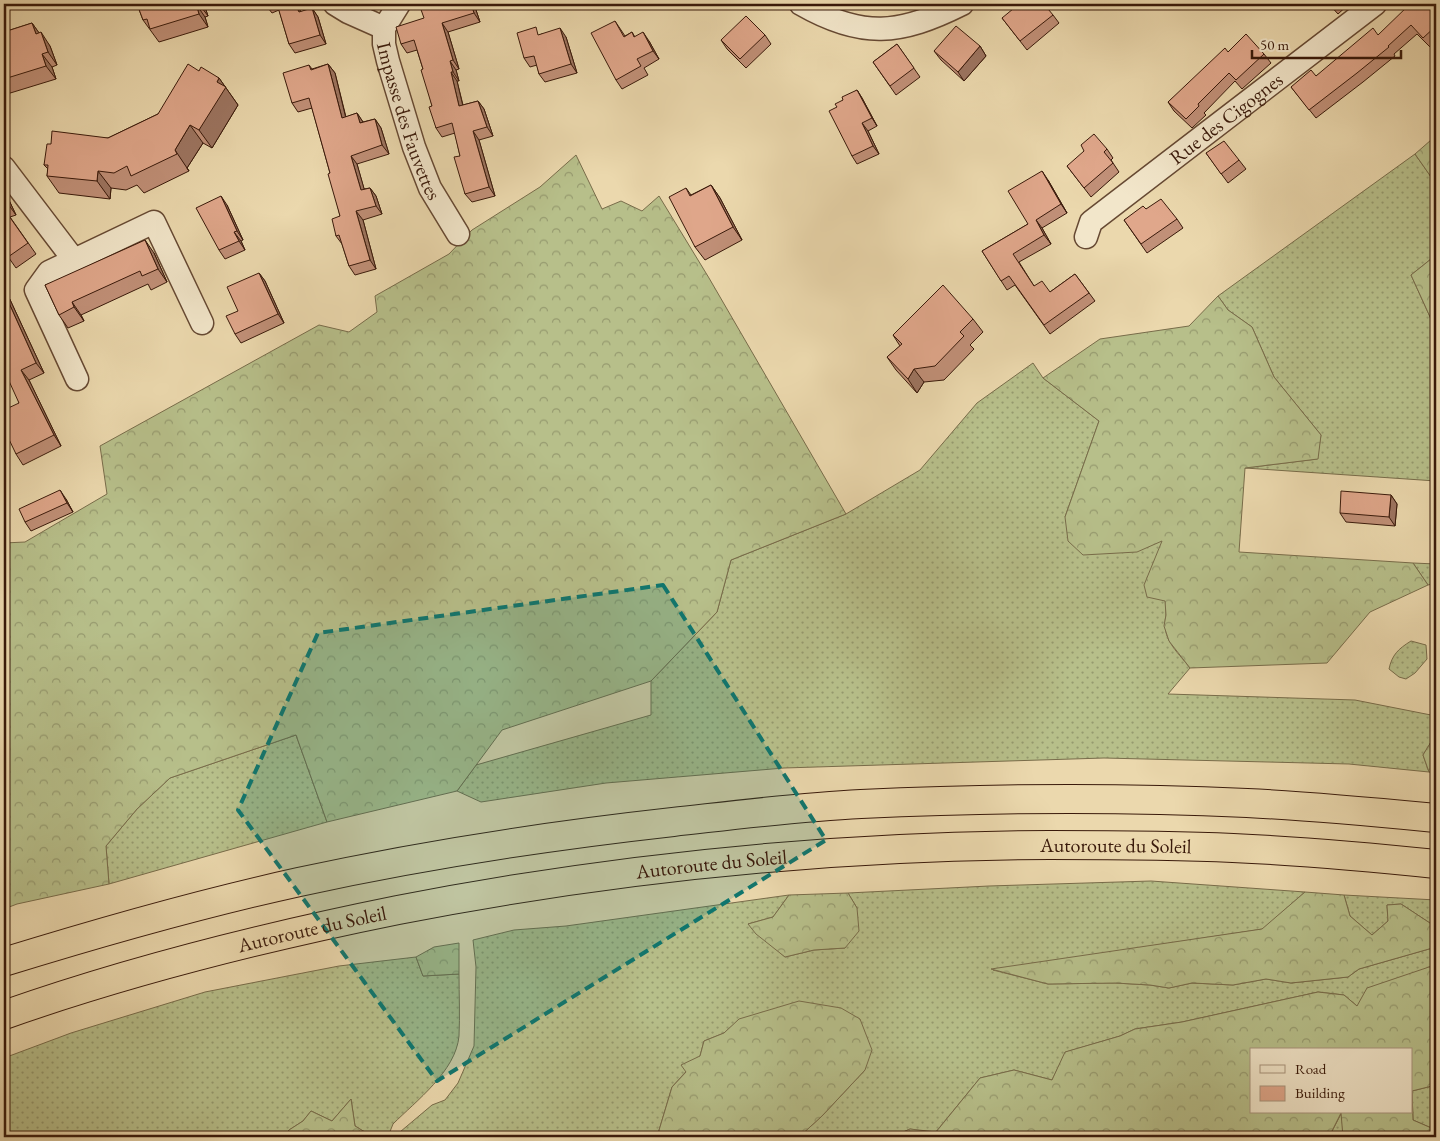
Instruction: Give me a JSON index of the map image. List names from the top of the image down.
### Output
{
  "streets": {
    "highway": ["Autoroute du Soleil"],
    "street": ["Rue des Cigognes", "Impasse des Fauvettes"]
  },
  "legend": ["Road", "Building"],
  "scale_bar": "50 m"
}
